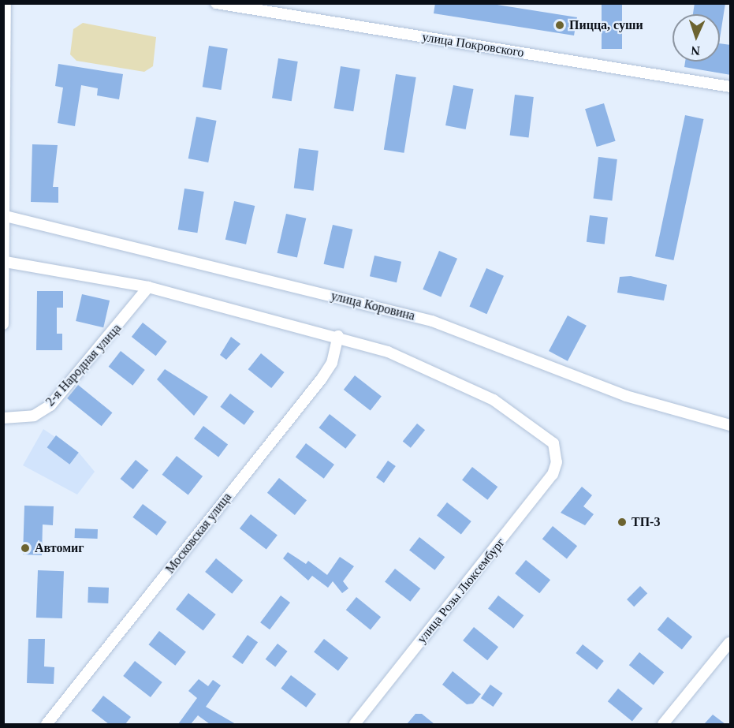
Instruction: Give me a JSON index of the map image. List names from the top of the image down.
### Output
{
  "streets": {
    "street": [
      "улица Покровского",
      "улица Коровина",
      "2-я Народная улица",
      "Московская улица",
      "улица Розы Люксембург"
    ]
  },
  "crossings": [
    ["Московская улица", "улица Розы Люксембург"]
  ],
  "places": ["Пицца, суши", "ТП-3", "Автомиг"],
  "north": "bottom"
}
